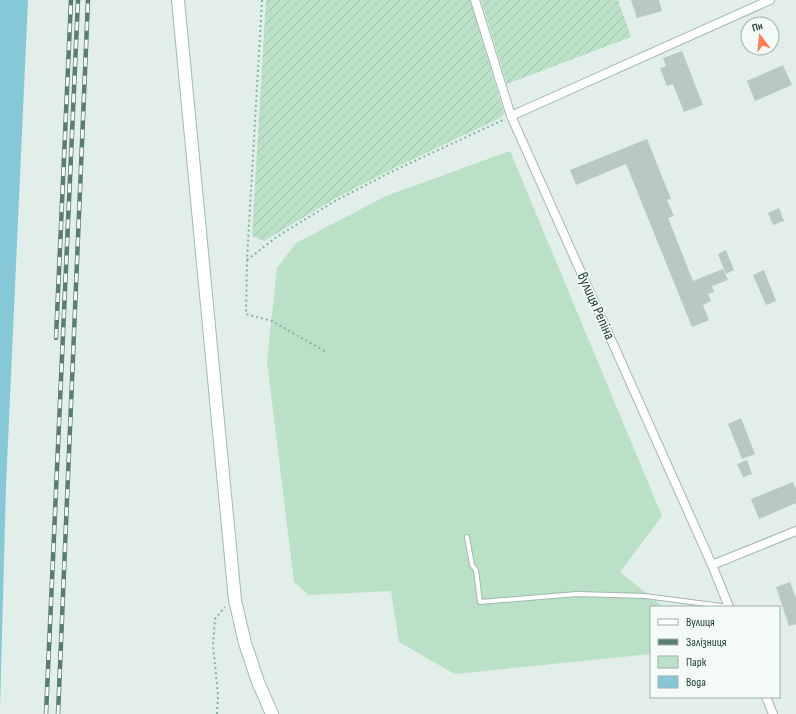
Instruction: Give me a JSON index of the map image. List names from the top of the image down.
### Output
{
  "streets": {
    "street": ["вулиця Репіна"]
  },
  "legend": [
    "Вулиця",
    "Залізниця",
    "Парк",
    "Вода"
  ],
  "north": "top"
}
